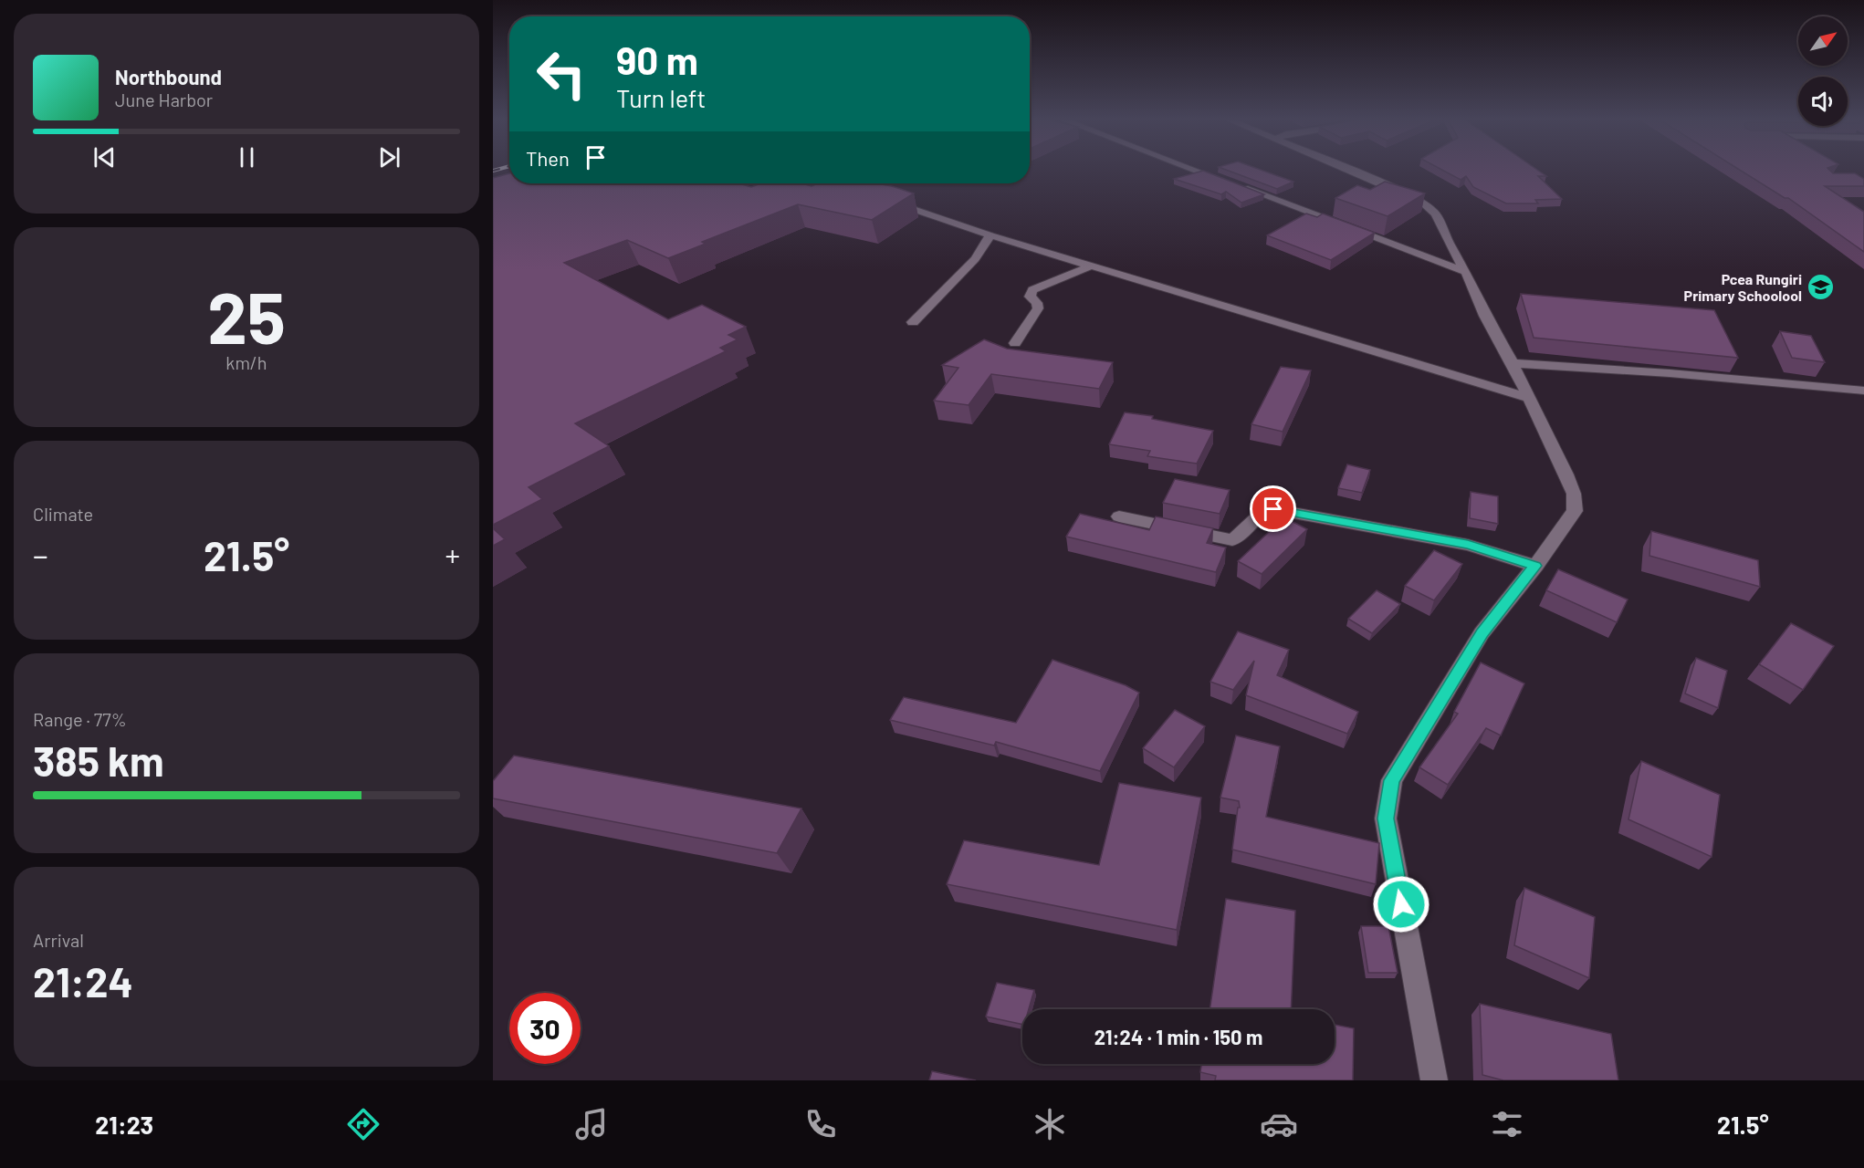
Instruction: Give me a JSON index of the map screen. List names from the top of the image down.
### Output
{
  "places": {
    "school or university": ["Pcea Rungiri Primary Schoolool"]
  },
  "north": "top right",
  "page": {
    "turn": ["90 m", "Turn left"],
    "song": ["Northbound", "June Harbor"],
    "then": "Then",
    "tile": [
      ["25", "km/h"],
      "Climate",
      ["Range · 77%", "385 km"],
      ["Arrival", "21:24"]
    ],
    "heat": ["−", "21.5°", "+"],
    "limit": "30",
    "trip": "21:24 · 1 min · 150 m",
    "tabs": ["21:23", "21.5°"]
  }
}
